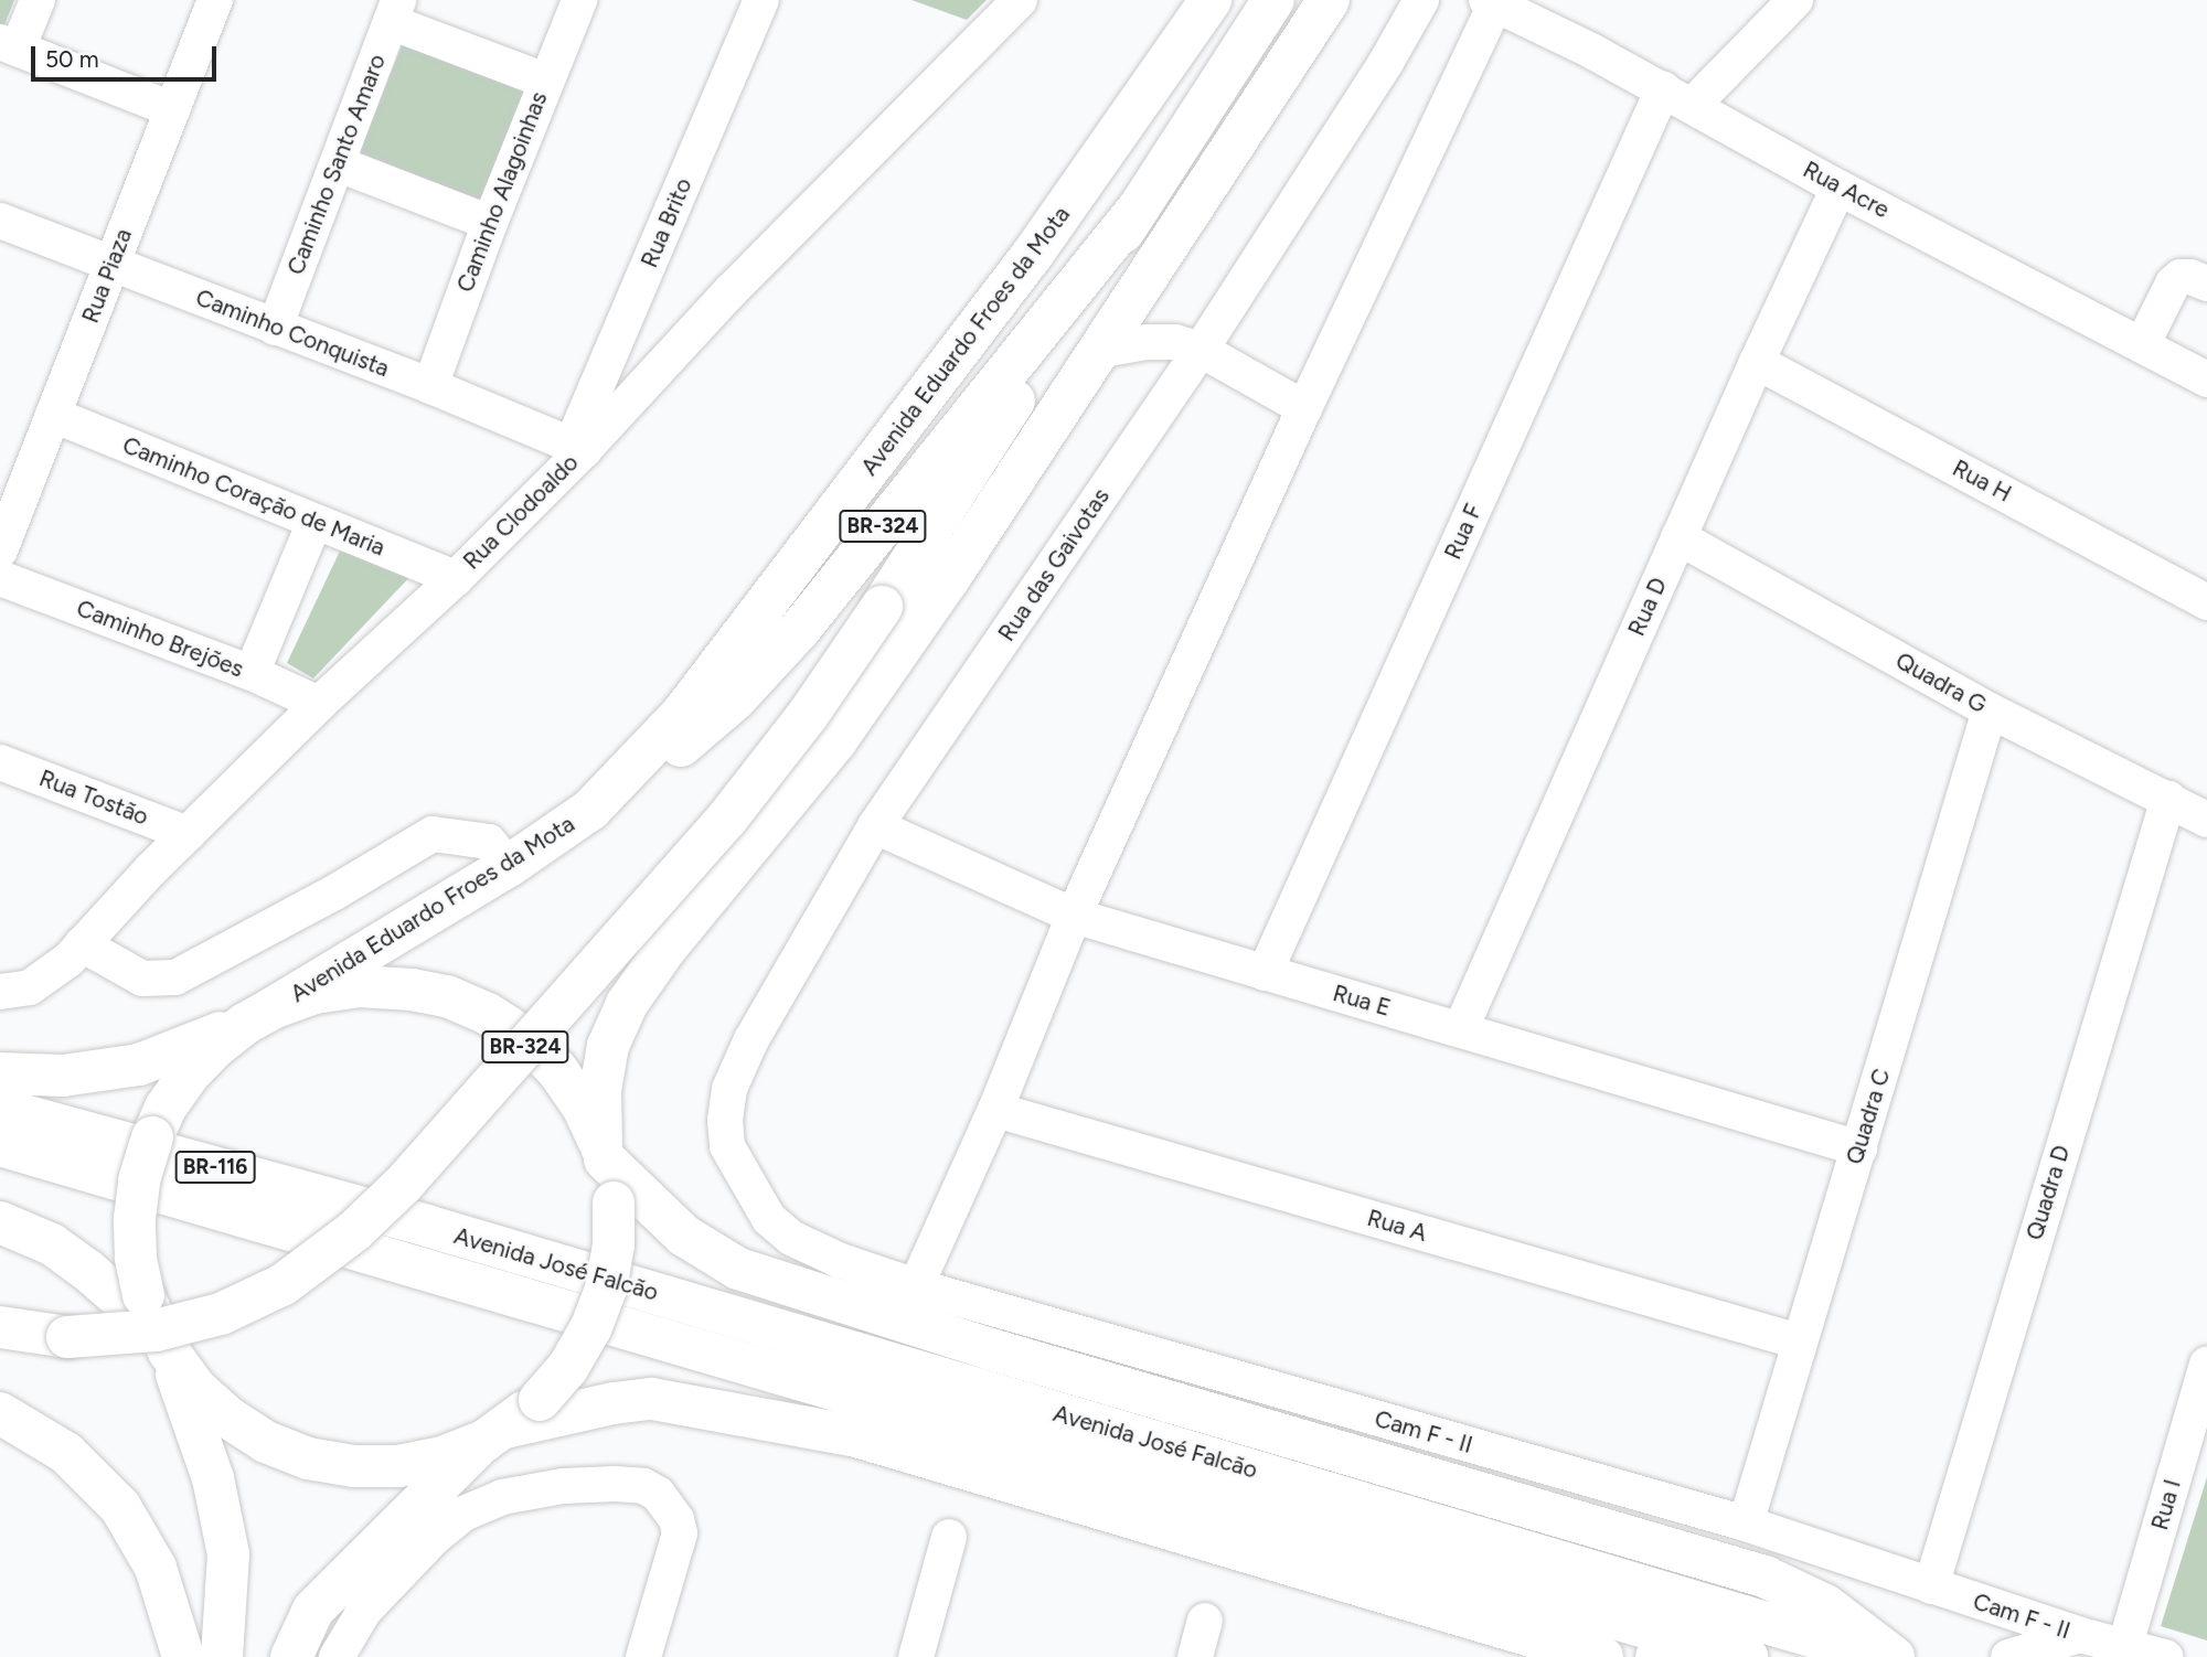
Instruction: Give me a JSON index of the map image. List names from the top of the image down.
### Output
{
  "streets": {
    "main road": [
      "Avenida Eduardo Froes da Mota",
      "BR-324",
      "BR-116",
      "Avenida José Falcão"
    ],
    "street": [
      "Caminho Santo Amaro",
      "Rua Acre",
      "Caminho Alagoinhas",
      "Rua Brito",
      "Rua Piaza",
      "Caminho Conquista",
      "Rua H",
      "Caminho Coração de Maria",
      "Rua Clodoaldo",
      "Rua F",
      "Rua das Gaivotas",
      "Rua D",
      "Caminho Brejões",
      "Quadra G",
      "Rua Tostão",
      "Rua E",
      "Quadra C",
      "Quadra D",
      "Rua A",
      "Cam F - II",
      "Rua I"
    ]
  },
  "crossings": [
    ["Caminho Santo Amaro", "Caminho Conquista"],
    ["Rua Acre", "Rua F"],
    ["Rua Acre", "Rua D"],
    ["Caminho Alagoinhas", "Caminho Conquista"],
    ["Rua Brito", "Caminho Conquista"],
    ["Rua Brito", "Rua Clodoaldo"],
    ["Rua Piaza", "Caminho Conquista"],
    ["Rua Piaza", "Caminho Coração de Maria"],
    ["Caminho Conquista", "Rua Clodoaldo"],
    ["Avenida Eduardo Froes da Mota", "BR-324"],
    ["Rua H", "Rua D"],
    ["Caminho Coração de Maria", "Rua Clodoaldo"],
    ["Rua Clodoaldo", "Caminho Brejões"],
    ["Rua Clodoaldo", "Rua Tostão"],
    ["Rua F", "Rua E"],
    ["Rua das Gaivotas", "Rua E"],
    ["Rua das Gaivotas", "Cam F - II"],
    ["Rua D", "Quadra G"],
    ["Rua D", "Rua E"],
    ["Quadra G", "Quadra C"],
    ["Quadra G", "Quadra D"],
    ["Rua E", "Quadra C"],
    ["Quadra C", "Rua A"],
    ["Quadra C", "Cam F - II"],
    ["Quadra D", "Cam F - II"],
    ["Cam F - II", "Rua I"]
  ],
  "scale_bar": "50 m"
}
